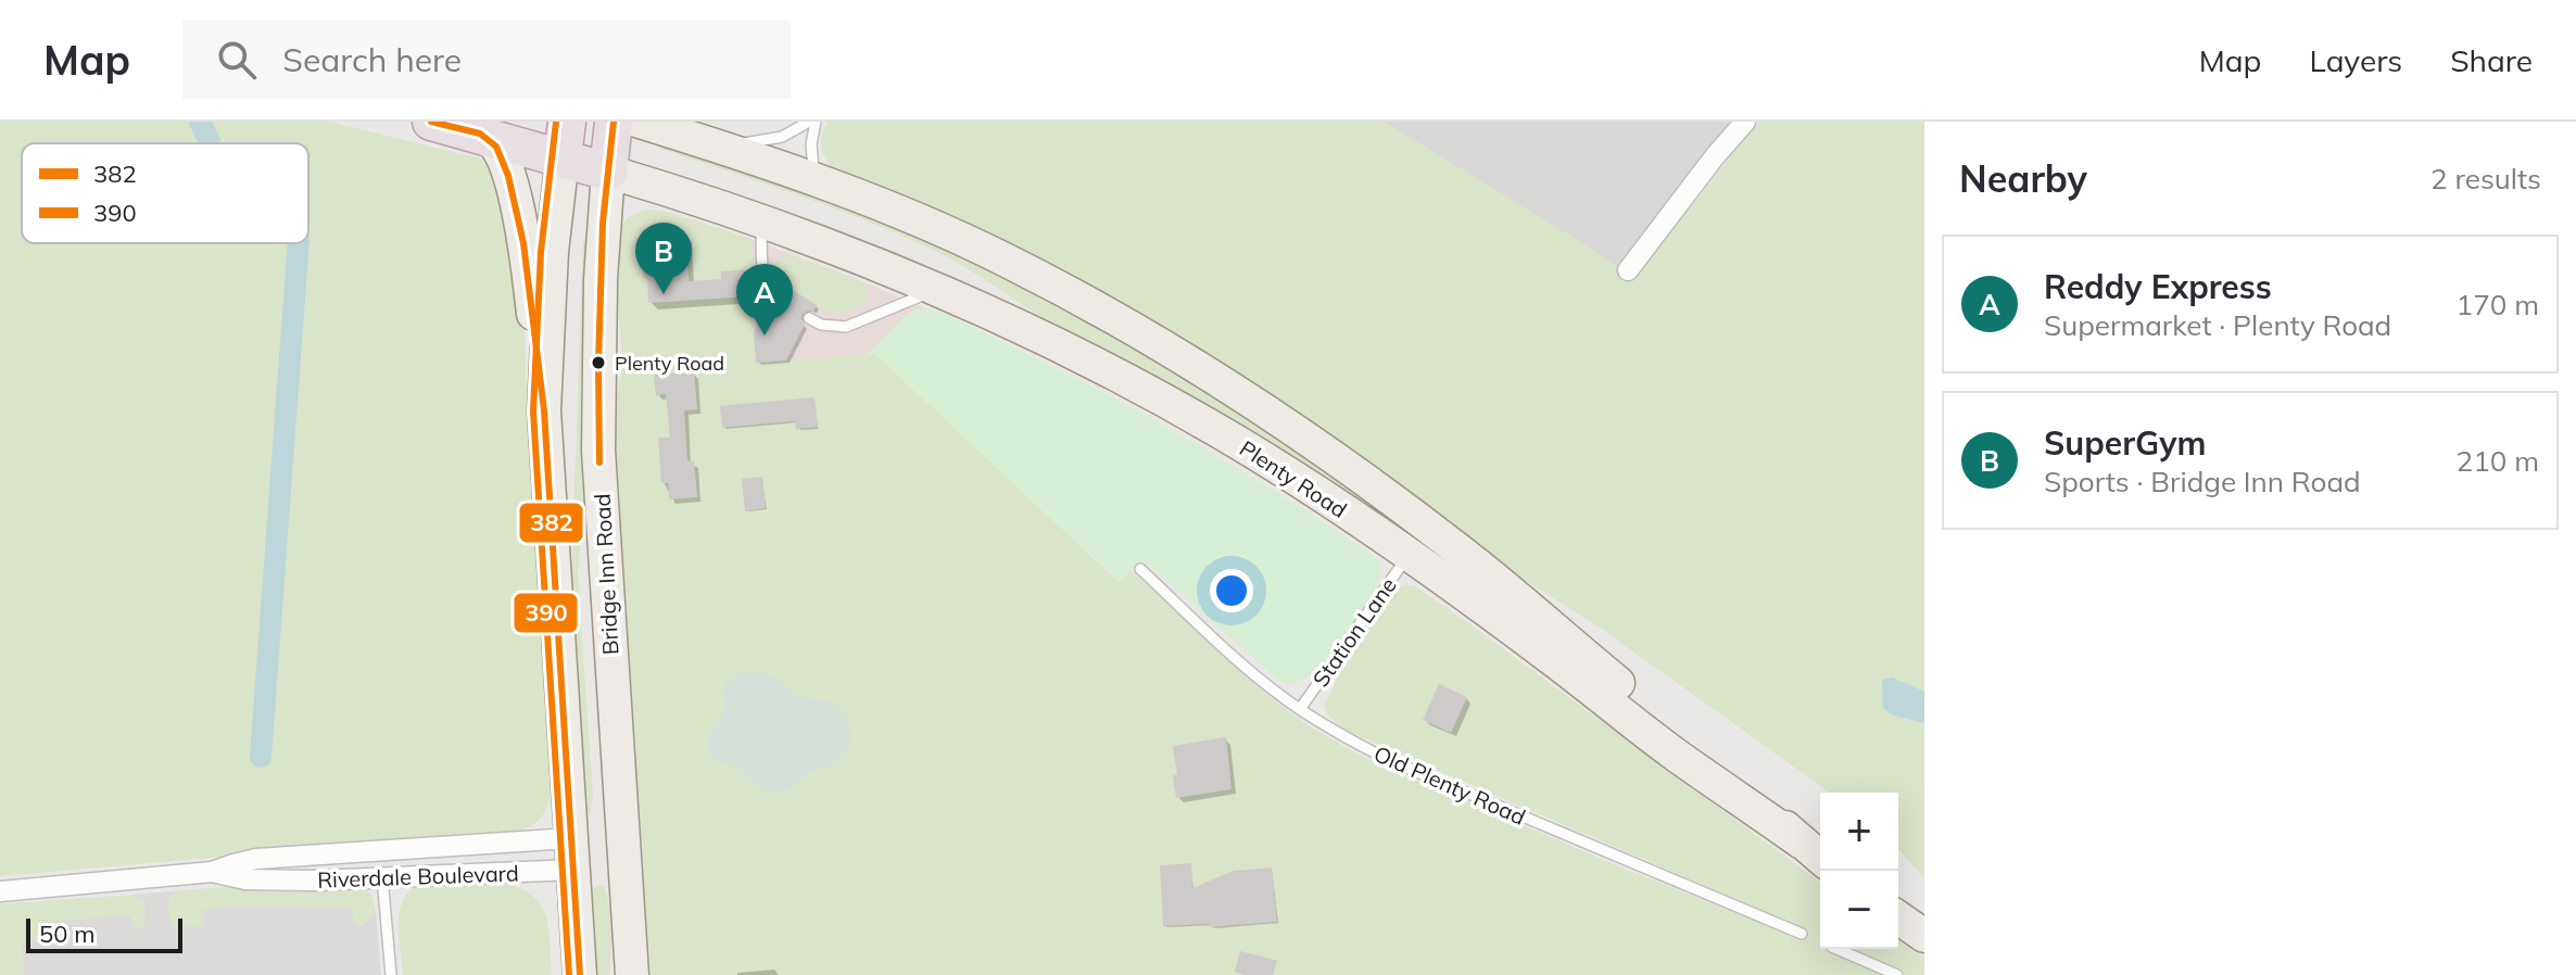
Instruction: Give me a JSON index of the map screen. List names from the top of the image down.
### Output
{
  "streets": {
    "highway": ["Plenty Road", "Bridge Inn Road"],
    "main road": ["Riverdale Boulevard"],
    "lane": ["Station Lane", "Old Plenty Road"]
  },
  "crossings": [
    ["Plenty Road", "Bridge Inn Road"],
    ["Plenty Road", "Station Lane"],
    ["Bridge Inn Road", "Riverdale Boulevard"],
    ["Station Lane", "Old Plenty Road"]
  ],
  "places": ["Plenty Road"],
  "lines": ["transit line 382", "transit line 390"],
  "legend": ["382", "390"],
  "scale_bar": "50 m",
  "page": {
    "header": "Map",
    "search": "Search here",
    "nav": ["Map", "Layers", "Share"],
    "heading": ["Nearby", "2 results"],
    "pins": ["B", "A"],
    "list": [
      {
        "mark": "A",
        "name": "Reddy Express",
        "note": "Supermarket · Plenty Road",
        "value": "170 m"
      },
      {
        "mark": "B",
        "name": "SuperGym",
        "note": "Sports · Bridge Inn Road",
        "value": "210 m"
      }
    ],
    "map_buttons": ["+", "−"],
    "scale": "50 m"
  }
}
